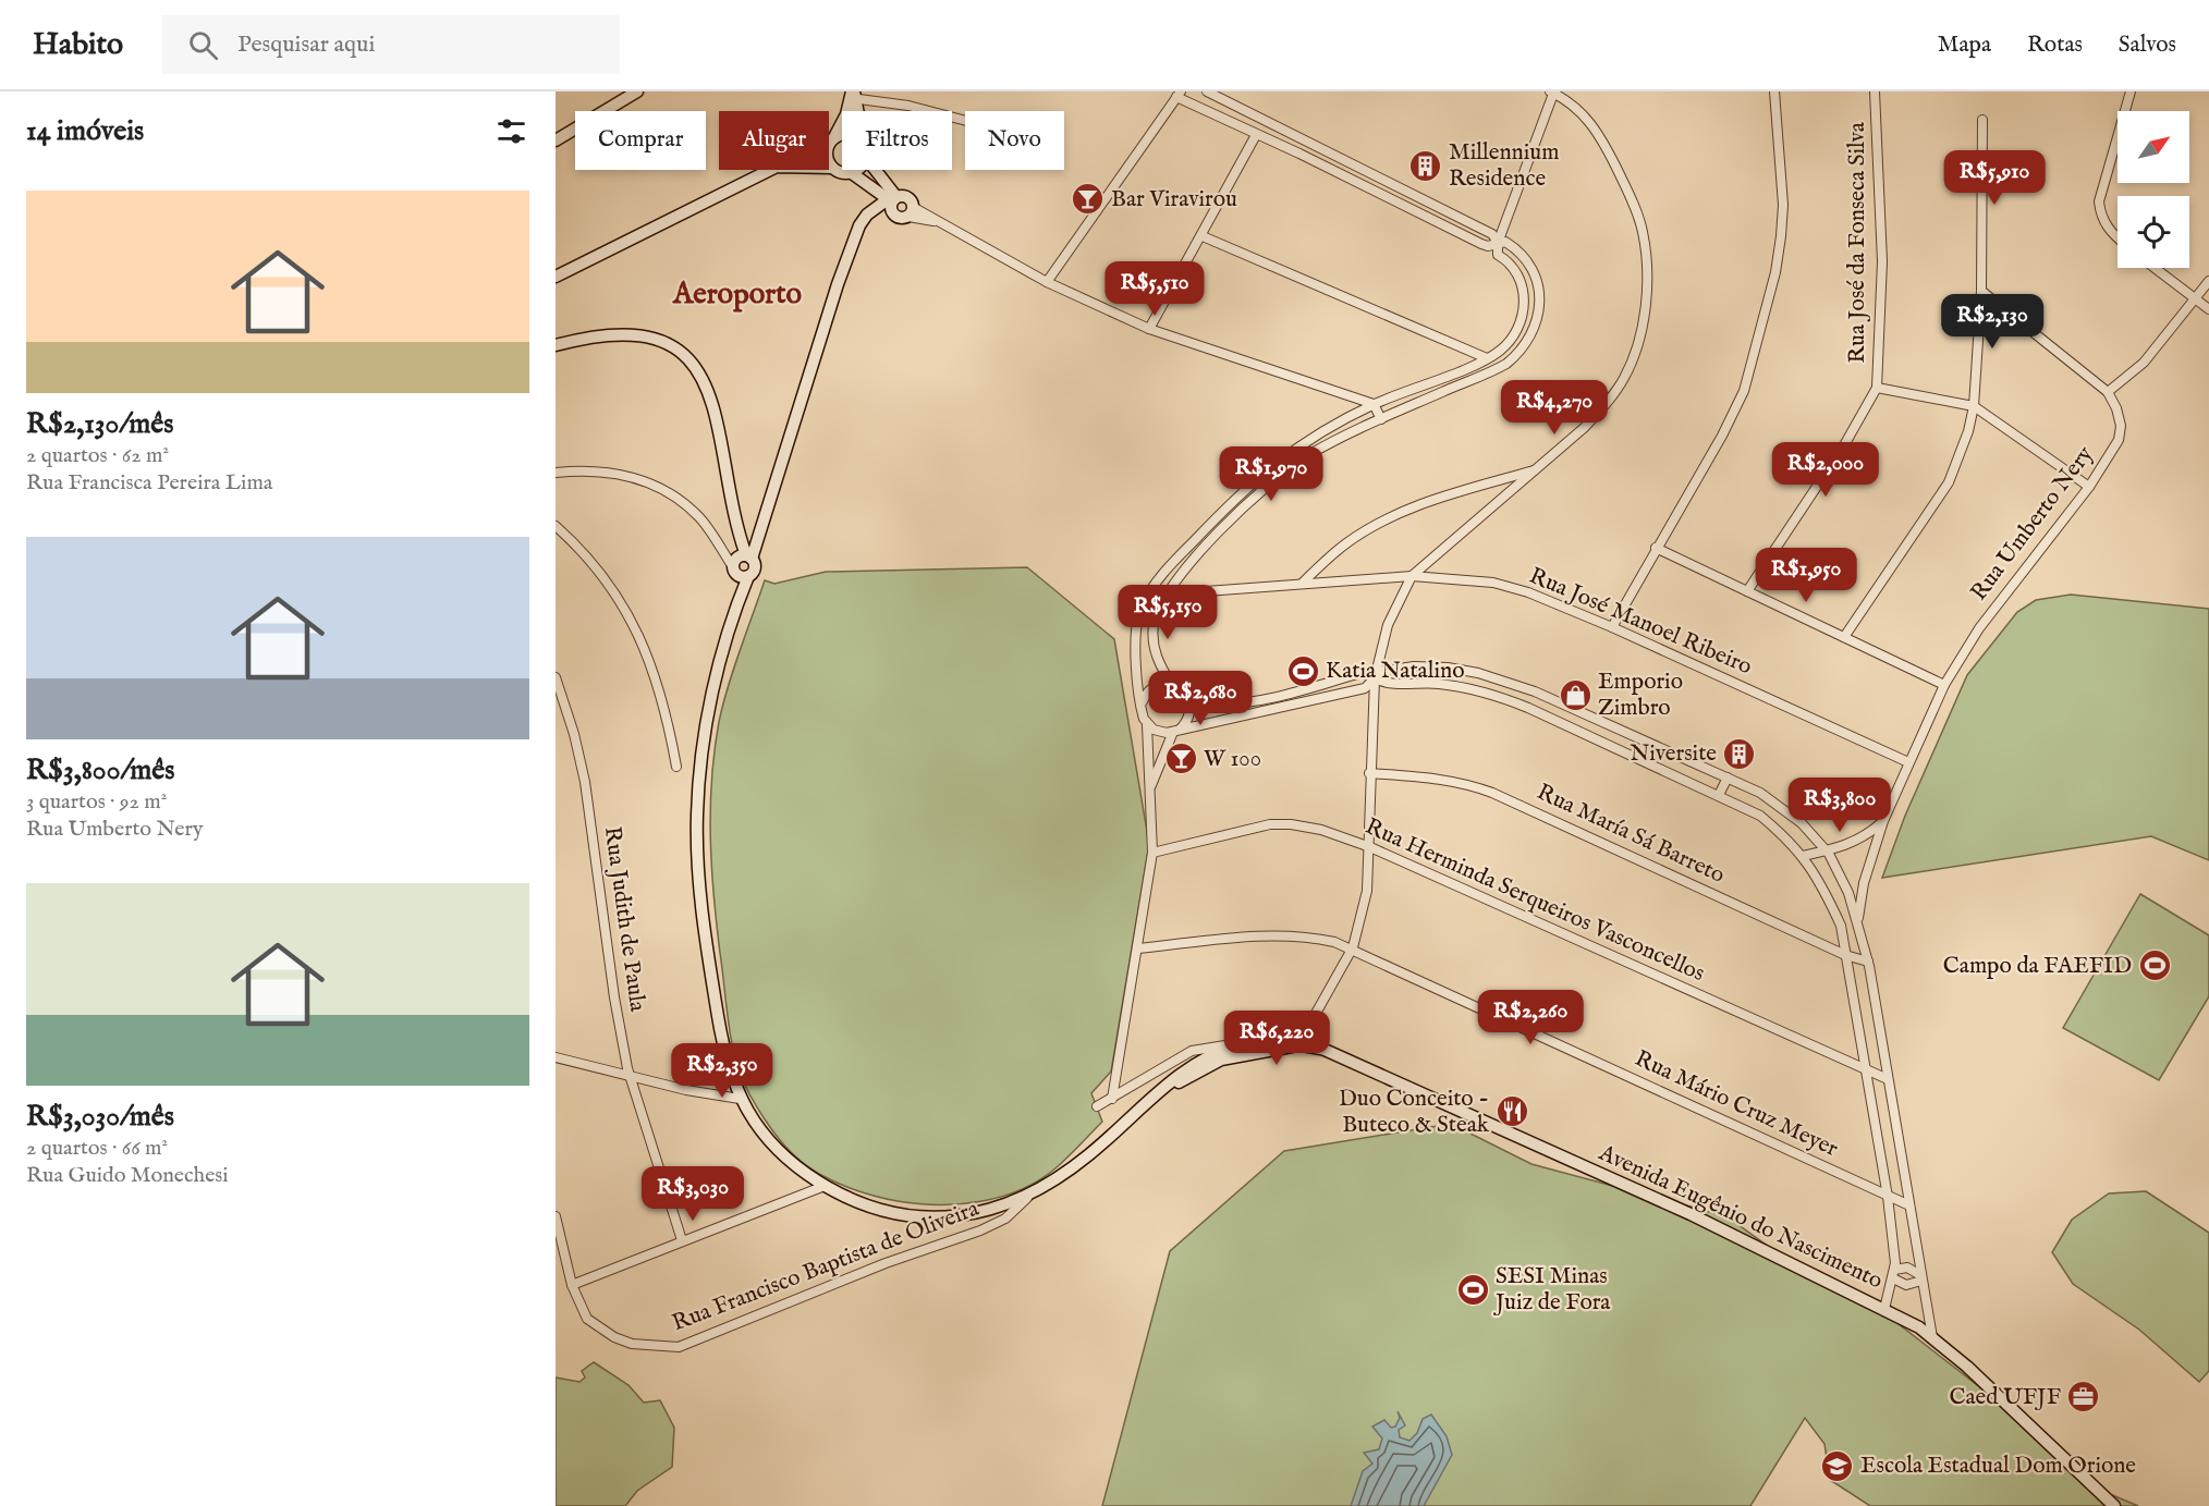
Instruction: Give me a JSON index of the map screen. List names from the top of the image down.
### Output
{
  "streets": {
    "street": [
      "Rua José da Fonseca Silva",
      "Rua Umberto Nery",
      "Rua José Manoel Ribeiro",
      "Rua María Sá Barreto",
      "Rua Herminda Serqueiros Vasconcellos",
      "Rua Judith de Paula",
      "Rua Mário Cruz Meyer",
      "Avenida Eugênio do Nascimento",
      "Rua Francisco Baptista de Oliveira"
    ]
  },
  "crossings": [
    ["Rua Umberto Nery", "Rua José Manoel Ribeiro"],
    ["Avenida Eugênio do Nascimento", "Rua Francisco Baptista de Oliveira"]
  ],
  "districts": ["Aeroporto"],
  "places": {
    "building": ["Millennium Residence", "Niversite"],
    "bar": ["Bar Viravirou", "W 100"],
    "sports": ["Katia Natalino", "Campo da FAEFID", "SESI Minas Juiz de Fora"],
    "shop": ["Emporio Zimbro"],
    "restaurant": ["Duo Conceito - Buteco & Steak"],
    "office": ["Caed UFJF"],
    "school or university": ["Escola Estadual Dom Orione"]
  },
  "north": "top right",
  "page": {
    "header": "Habito",
    "search": "Pesquisar aqui",
    "nav": ["Mapa", "Rotas", "Salvos"],
    "heading": "14 imóveis",
    "chip": [
      "Comprar",
      "Alugar",
      "Filtros",
      "Novo"
    ],
    "price": [
      "R$5,910",
      "R$5,510",
      "R$2,130",
      "R$4,270",
      "R$2,000",
      "R$1,970",
      "R$1,950",
      "R$5,150",
      "R$2,680",
      "R$3,800",
      "R$2,260",
      "R$6,220",
      "R$2,350",
      "R$3,030"
    ],
    "list": [
      {
        "name": "R$2,130/mês",
        "note": "2 quartos · 62 m² · Rua Francisca Pereira Lima"
      },
      {
        "name": "R$3,800/mês",
        "note": "3 quartos · 92 m² · Rua Umberto Nery"
      },
      {
        "name": "R$3,030/mês",
        "note": "2 quartos · 66 m² · Rua Guido Monechesi"
      }
    ]
  }
}
